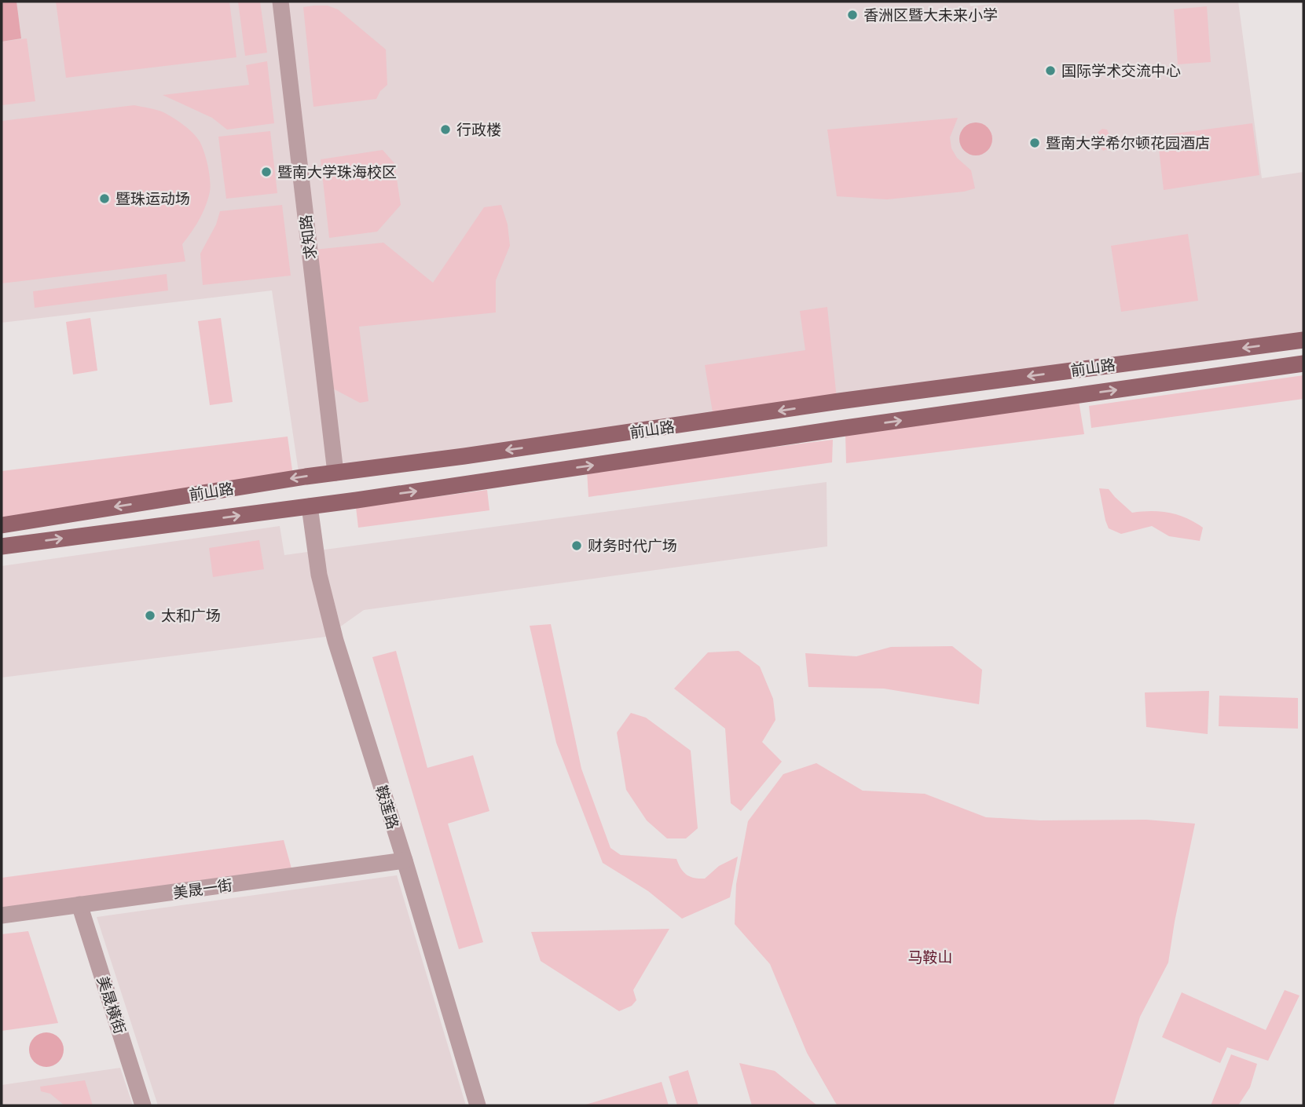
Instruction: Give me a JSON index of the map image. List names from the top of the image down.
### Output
{
  "streets": {
    "main road": ["前山路"],
    "street": [
      "求知路",
      "鞍莲路",
      "美晟一街",
      "美晟橫街"
    ]
  },
  "crossings": [
    ["求知路", "前山路"],
    ["前山路", "鞍莲路"],
    ["鞍莲路", "美晟一街"],
    ["美晟一街", "美晟橫街"]
  ],
  "parks": ["马鞍山"],
  "places": [
    "香洲区暨大未来小学",
    "国际学术交流中心",
    "行政楼",
    "暨南大学希尔顿花园酒店",
    "暨南大学珠海校区",
    "暨珠运动场",
    "财务时代广场",
    "太和广场"
  ]
}
